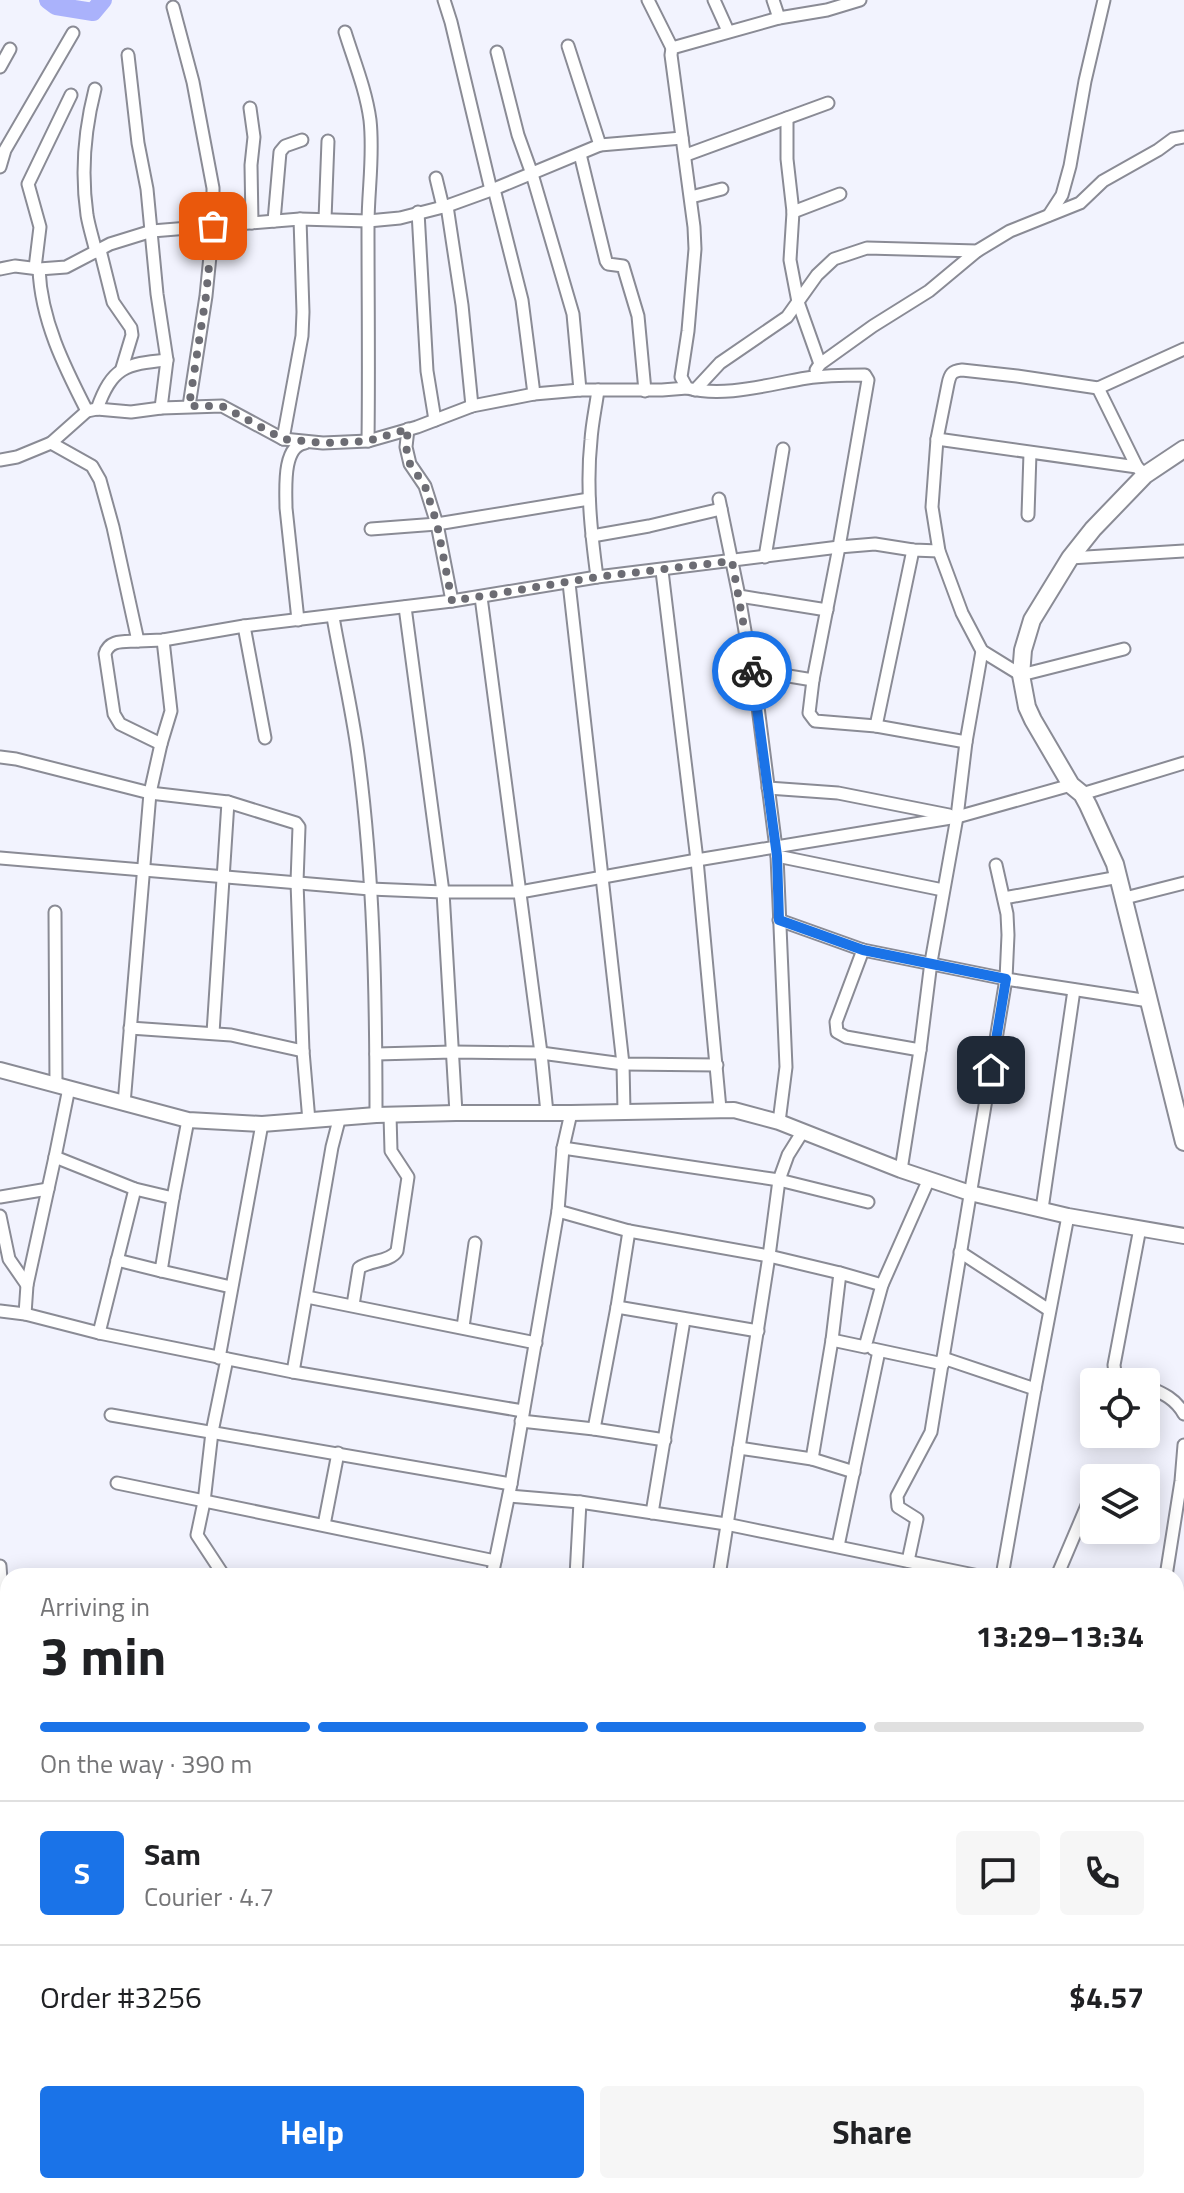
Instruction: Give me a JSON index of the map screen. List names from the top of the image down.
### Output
{
  "page": {
    "heading": ["3 min", "Arriving in", "13:29–13:34"],
    "panel": [
      "Sam",
      "Courier · 4.7",
      "Order #3256",
      "$4.57"
    ],
    "bar": "On the way · 390 m",
    "round": "S",
    "buttons": ["Help", "Share"]
  }
}
